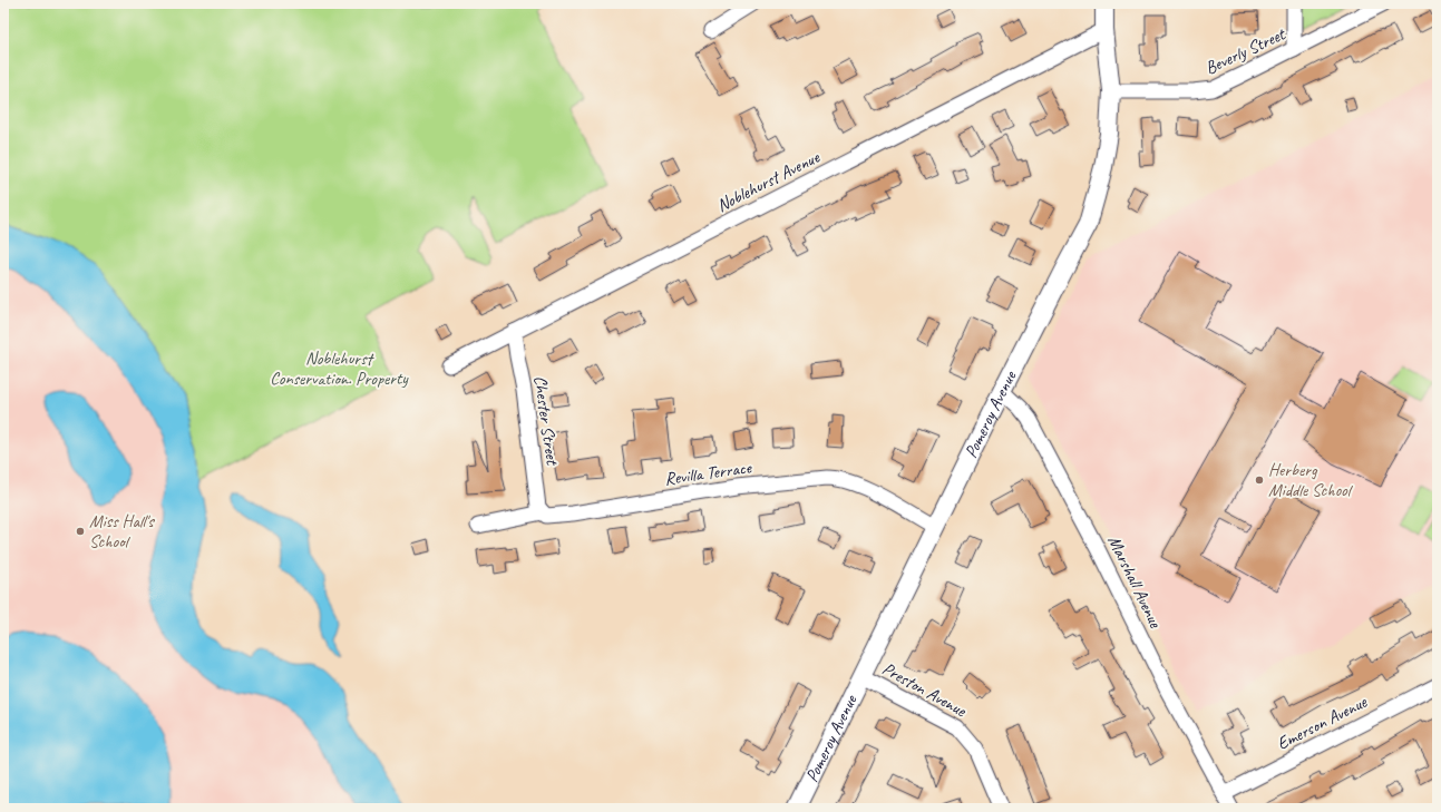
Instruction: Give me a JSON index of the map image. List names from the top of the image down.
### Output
{
  "streets": {
    "street": [
      "Beverly Street",
      "Noblehurst Avenue",
      "Pomeroy Avenue",
      "Chester Street",
      "Revilla Terrace",
      "Marshall Avenue",
      "Preston Avenue",
      "Emerson Avenue"
    ]
  },
  "crossings": [
    ["Beverly Street", "Pomeroy Avenue"],
    ["Noblehurst Avenue", "Pomeroy Avenue"],
    ["Noblehurst Avenue", "Chester Street"],
    ["Pomeroy Avenue", "Revilla Terrace"],
    ["Pomeroy Avenue", "Marshall Avenue"],
    ["Pomeroy Avenue", "Preston Avenue"],
    ["Chester Street", "Revilla Terrace"],
    ["Marshall Avenue", "Emerson Avenue"]
  ],
  "parks": ["Noblehurst Conservation. Property"],
  "places": ["Herberg Middle School", "Miss Hall's School"]
}
